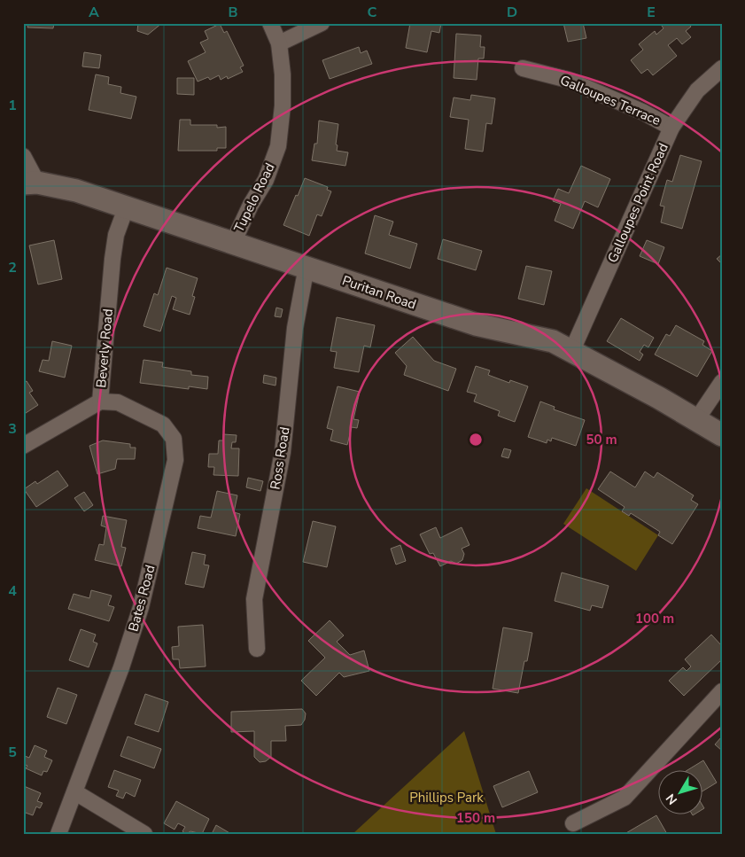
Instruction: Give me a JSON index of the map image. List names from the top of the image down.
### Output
{
  "streets": {
    "street": [
      "Galloupes Terrace",
      "Tupelo Road",
      "Galloupes Point Road",
      "Puritan Road",
      "Beverly Road",
      "Ross Road",
      "Bates Road"
    ]
  },
  "crossings": [
    ["Galloupes Terrace", "Galloupes Point Road"],
    ["Tupelo Road", "Puritan Road"],
    ["Galloupes Point Road", "Puritan Road"],
    ["Puritan Road", "Beverly Road"],
    ["Puritan Road", "Ross Road"],
    ["Beverly Road", "Bates Road"]
  ],
  "parks": ["Phillips Park"],
  "north": "bottom left",
  "grid": {
    "columns": [
      "A",
      "B",
      "C",
      "D",
      "E"
    ],
    "rows": [
      "1",
      "2",
      "3",
      "4",
      "5"
    ]
  },
  "rings": ["50 m", "100 m", "150 m"]
}
